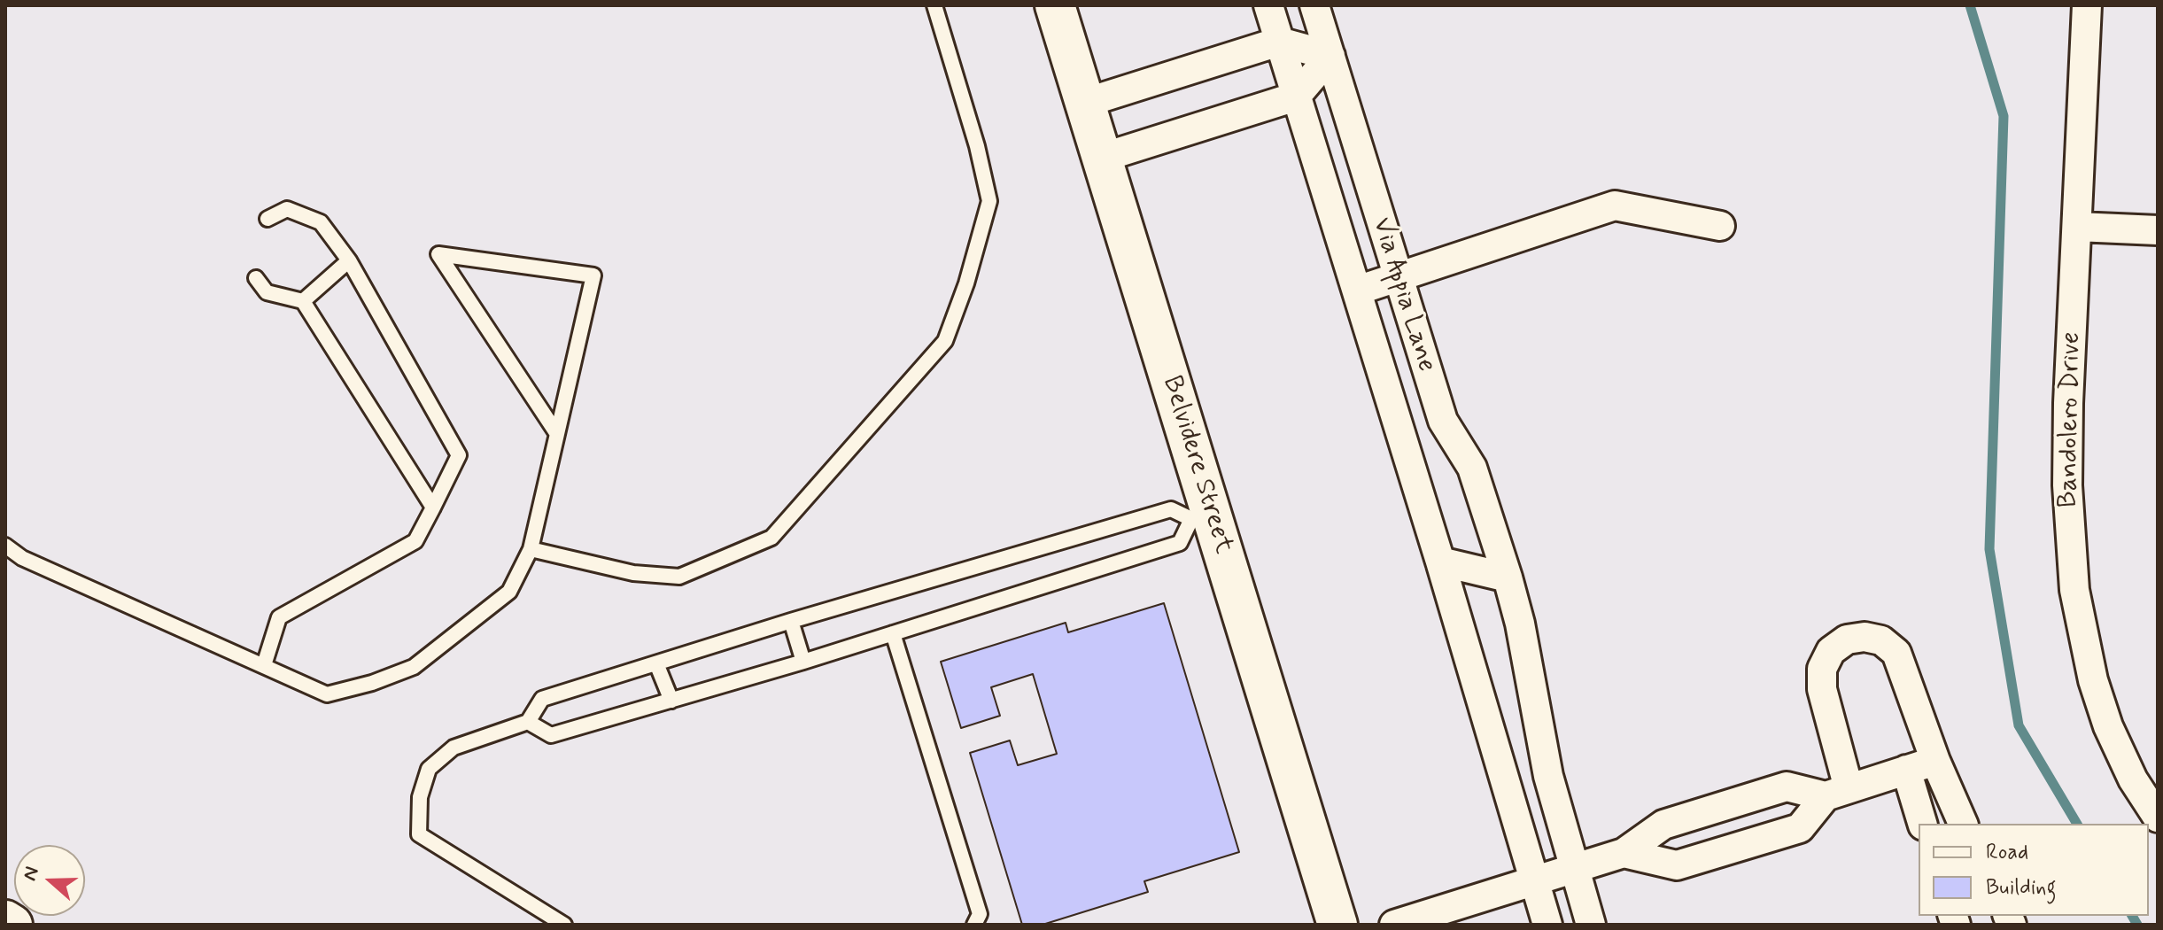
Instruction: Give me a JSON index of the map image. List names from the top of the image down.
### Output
{
  "streets": {
    "street": ["Via Appia Lane", "Bandolero Drive", "Belvidere Street"]
  },
  "legend": ["Road", "Building"],
  "north": "left"
}
